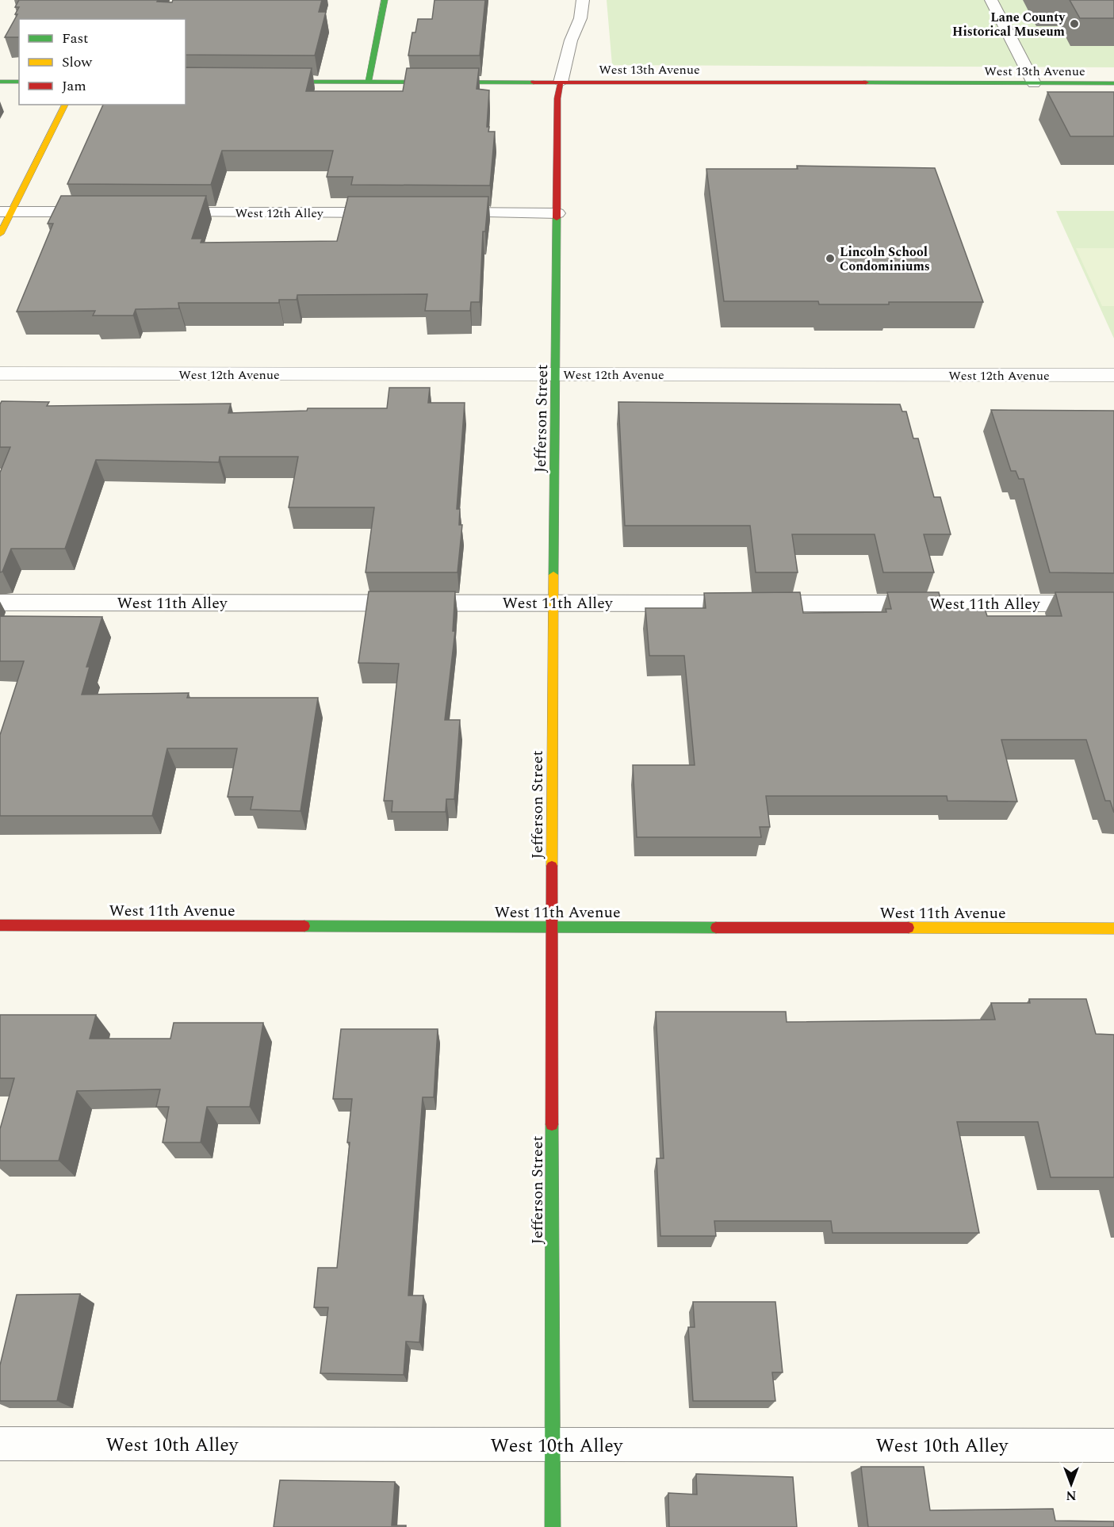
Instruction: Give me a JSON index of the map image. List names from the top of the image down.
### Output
{
  "streets": {
    "main road": ["West 13th Avenue", "Jefferson Street", "West 11th Avenue"],
    "street": ["West 12th Avenue"],
    "lane": ["West 12th Alley", "West 11th Alley", "West 10th Alley"]
  },
  "crossings": [
    ["West 13th Avenue", "Jefferson Street"],
    ["West 12th Avenue", "Jefferson Street"],
    ["Jefferson Street", "West 11th Alley"],
    ["Jefferson Street", "West 11th Avenue"],
    ["Jefferson Street", "West 10th Alley"]
  ],
  "places": ["Lane County Historical Museum", "Lincoln School Condominiums"],
  "legend": ["Fast", "Slow", "Jam"],
  "north": "bottom"
}
